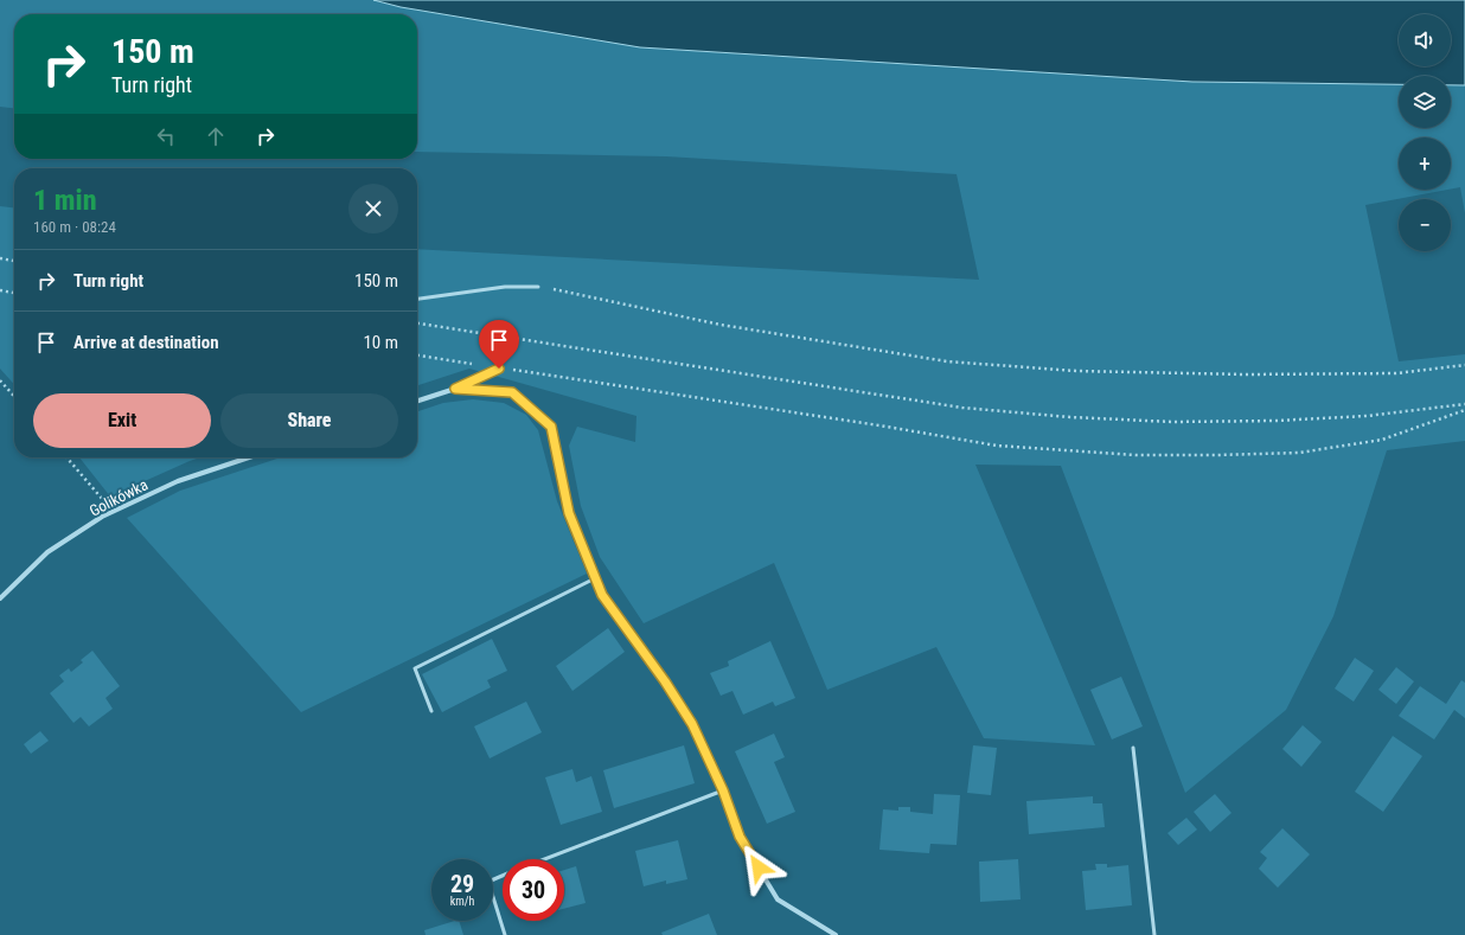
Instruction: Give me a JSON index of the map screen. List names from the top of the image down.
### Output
{
  "streets": {
    "street": ["Golikówka"]
  },
  "page": {
    "map_buttons": ["+", "−"],
    "turn": ["150 m", "Turn right"],
    "heading": ["1 min", "160 m · 08:24"],
    "list": [
      {
        "name": "Turn right",
        "value": "150 m"
      },
      {
        "name": "Arrive at destination",
        "value": "10 m"
      }
    ],
    "buttons": ["Exit", "Share"],
    "speed": "29 km/h",
    "limit": "30"
  }
}
